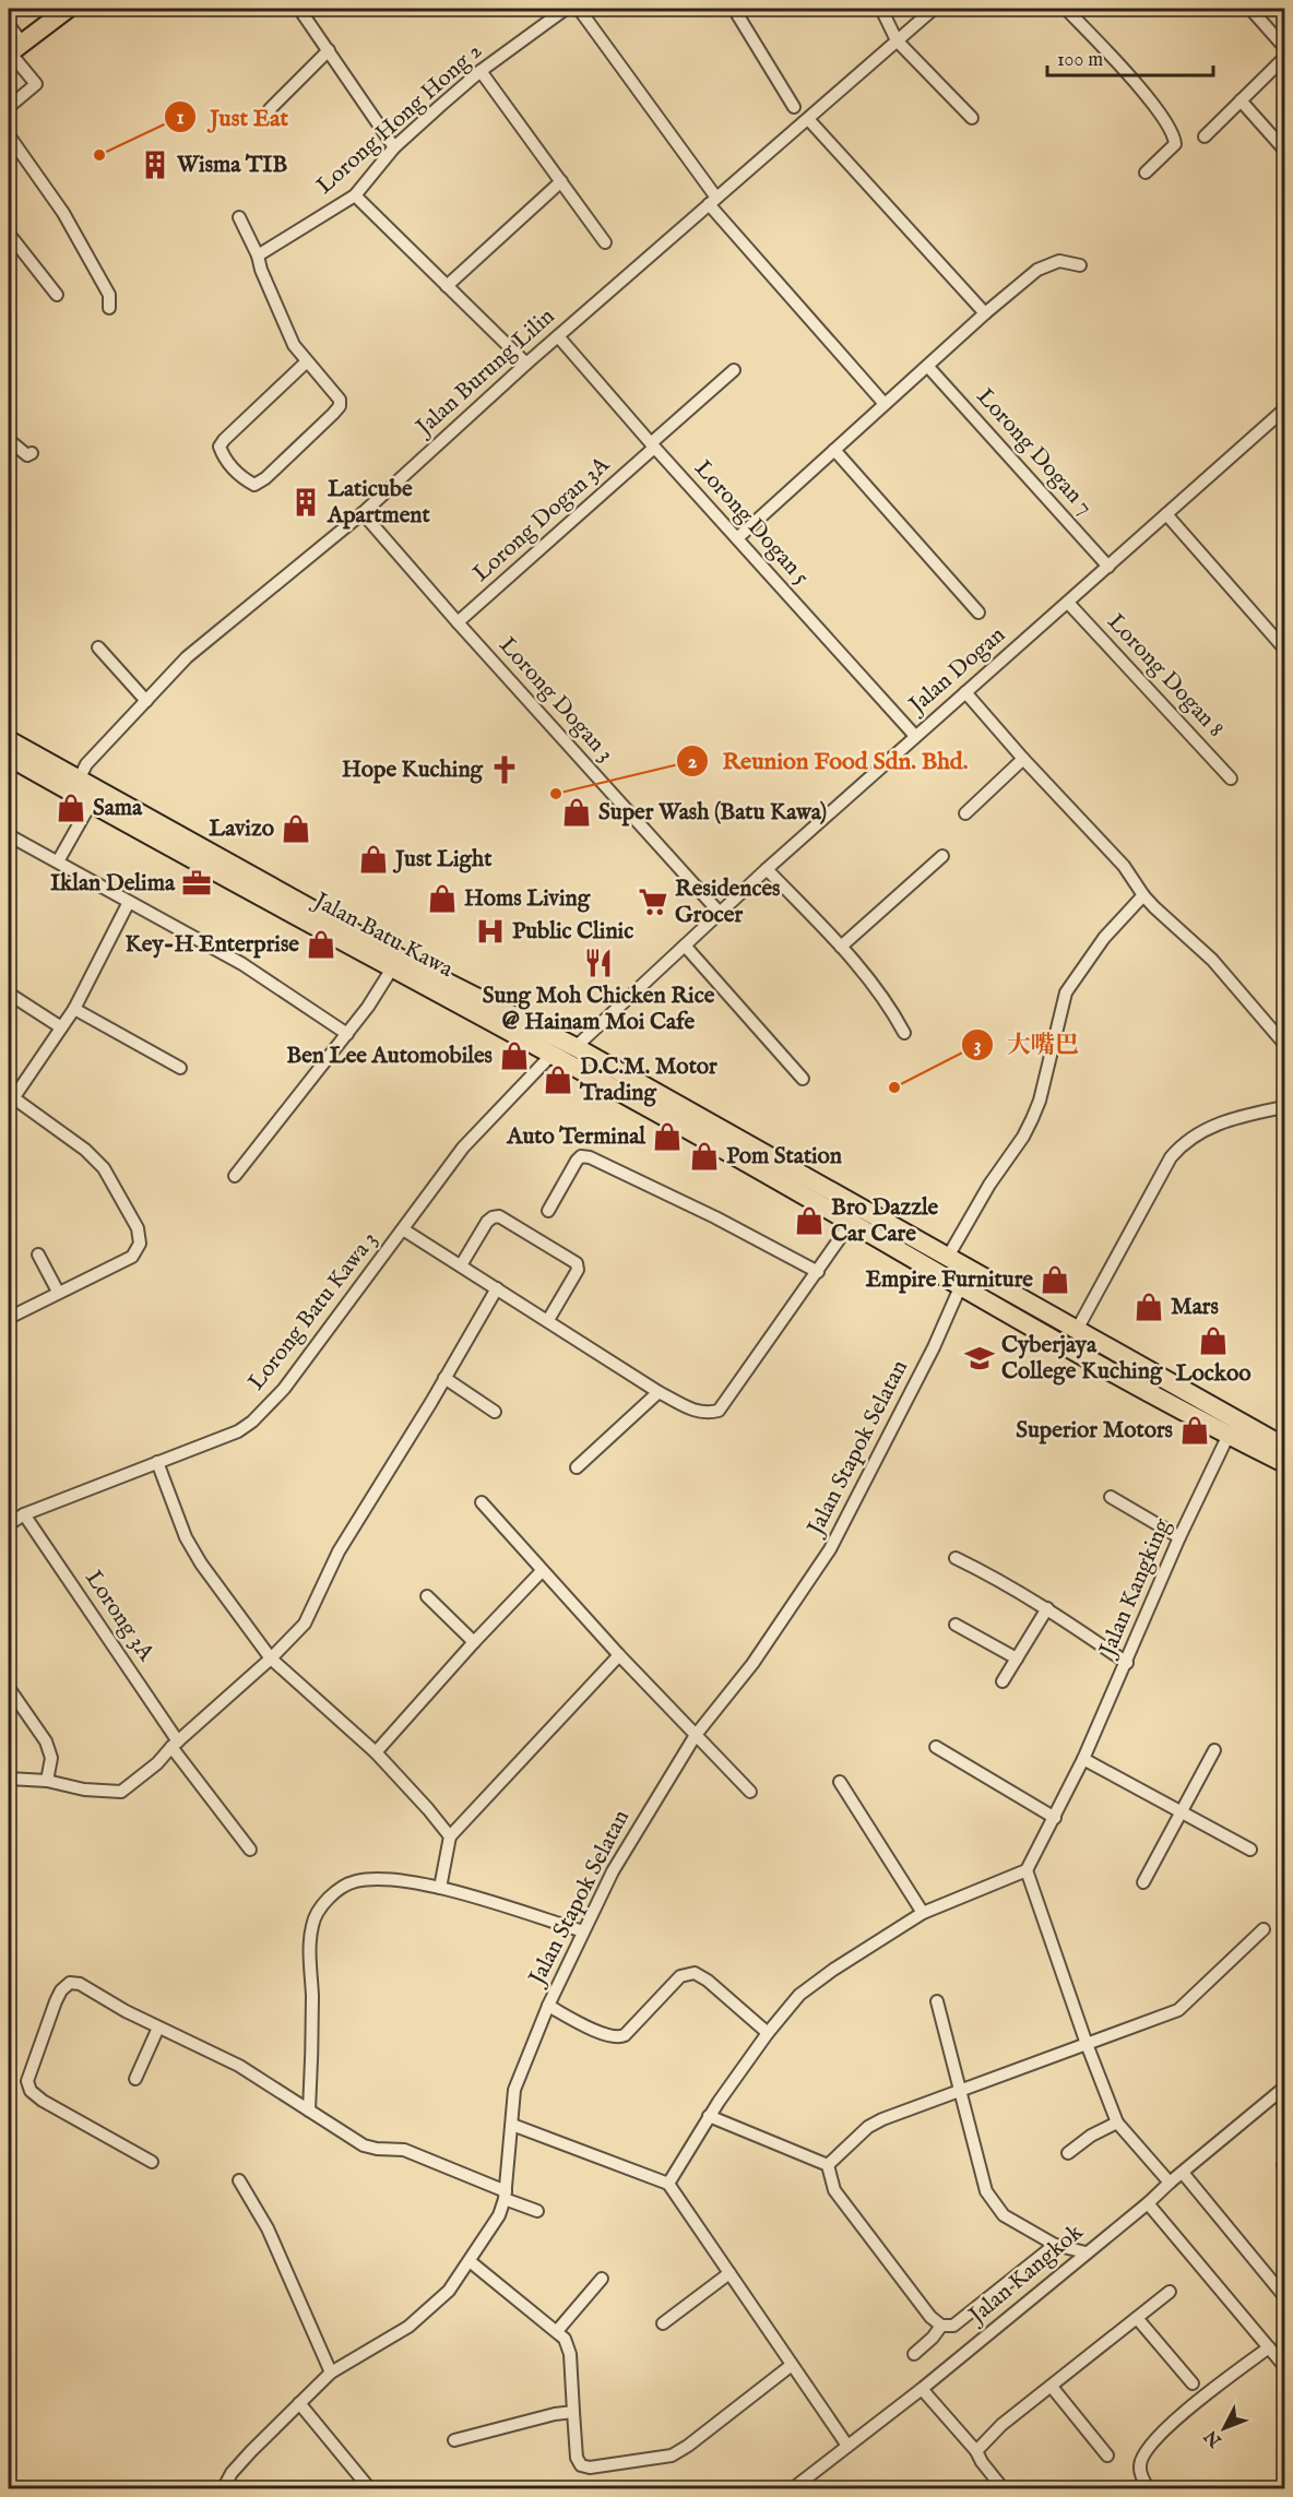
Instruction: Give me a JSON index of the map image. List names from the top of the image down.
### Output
{
  "streets": {
    "highway": ["Jalan Batu Kawa"],
    "street": [
      "Lorong Hong Hong 2",
      "Jalan Burung Lilin",
      "Lorong Dogan 7",
      "Lorong Dogan 3A",
      "Lorong Dogan 5",
      "Jalan Dogan",
      "Lorong Dogan 8",
      "Lorong Dogan 3",
      "Lorong Batu Kawa 3",
      "Jalan Stapok Selatan",
      "Jalan Kangking",
      "Lorong 3A",
      "Jalan Kangkok"
    ]
  },
  "crossings": [
    ["Jalan Burung Lilin", "Lorong Dogan 5"],
    ["Jalan Burung Lilin", "Lorong Dogan 3"],
    ["Jalan Burung Lilin", "Jalan Batu Kawa"],
    ["Lorong Dogan 7", "Jalan Dogan"],
    ["Lorong Dogan 3A", "Lorong Dogan 5"],
    ["Lorong Dogan 3A", "Lorong Dogan 3"],
    ["Lorong Dogan 5", "Jalan Dogan"],
    ["Jalan Dogan", "Lorong Dogan 8"],
    ["Jalan Dogan", "Lorong Dogan 3"],
    ["Jalan Dogan", "Jalan Batu Kawa"],
    ["Jalan Batu Kawa", "Lorong Batu Kawa 3"],
    ["Jalan Batu Kawa", "Jalan Stapok Selatan"],
    ["Jalan Batu Kawa", "Jalan Kangking"],
    ["Lorong Batu Kawa 3", "Lorong 3A"]
  ],
  "places": {
    "other": ["Just Eat", "Reunion Food Sdn. Bhd.", "大嘴巴"],
    "building": ["Wisma TIB", "Laticube Apartment"],
    "church": ["Hope Kuching"],
    "shop": [
      "Sama",
      "Super Wash (Batu Kawa)",
      "Lavizo",
      "Just Light",
      "Homs Living",
      "Key-H Enterprise",
      "Ben Lee Automobiles",
      "D.C.M. Motor Trading",
      "Auto Terminal",
      "Pom Station",
      "Bro Dazzle Car Care",
      "Empire Furniture",
      "Mars",
      "Lockoo",
      "Superior Motors"
    ],
    "office": ["Iklan Delima"],
    "supermarket": ["Residences Grocer"],
    "hospital": ["Public Clinic"],
    "restaurant": ["Sung Moh Chicken Rice @ Hainam Moi Cafe"],
    "school or university": ["Cyberjaya College Kuching"]
  },
  "scale_bar": "100 m",
  "north": "bottom left"
}
